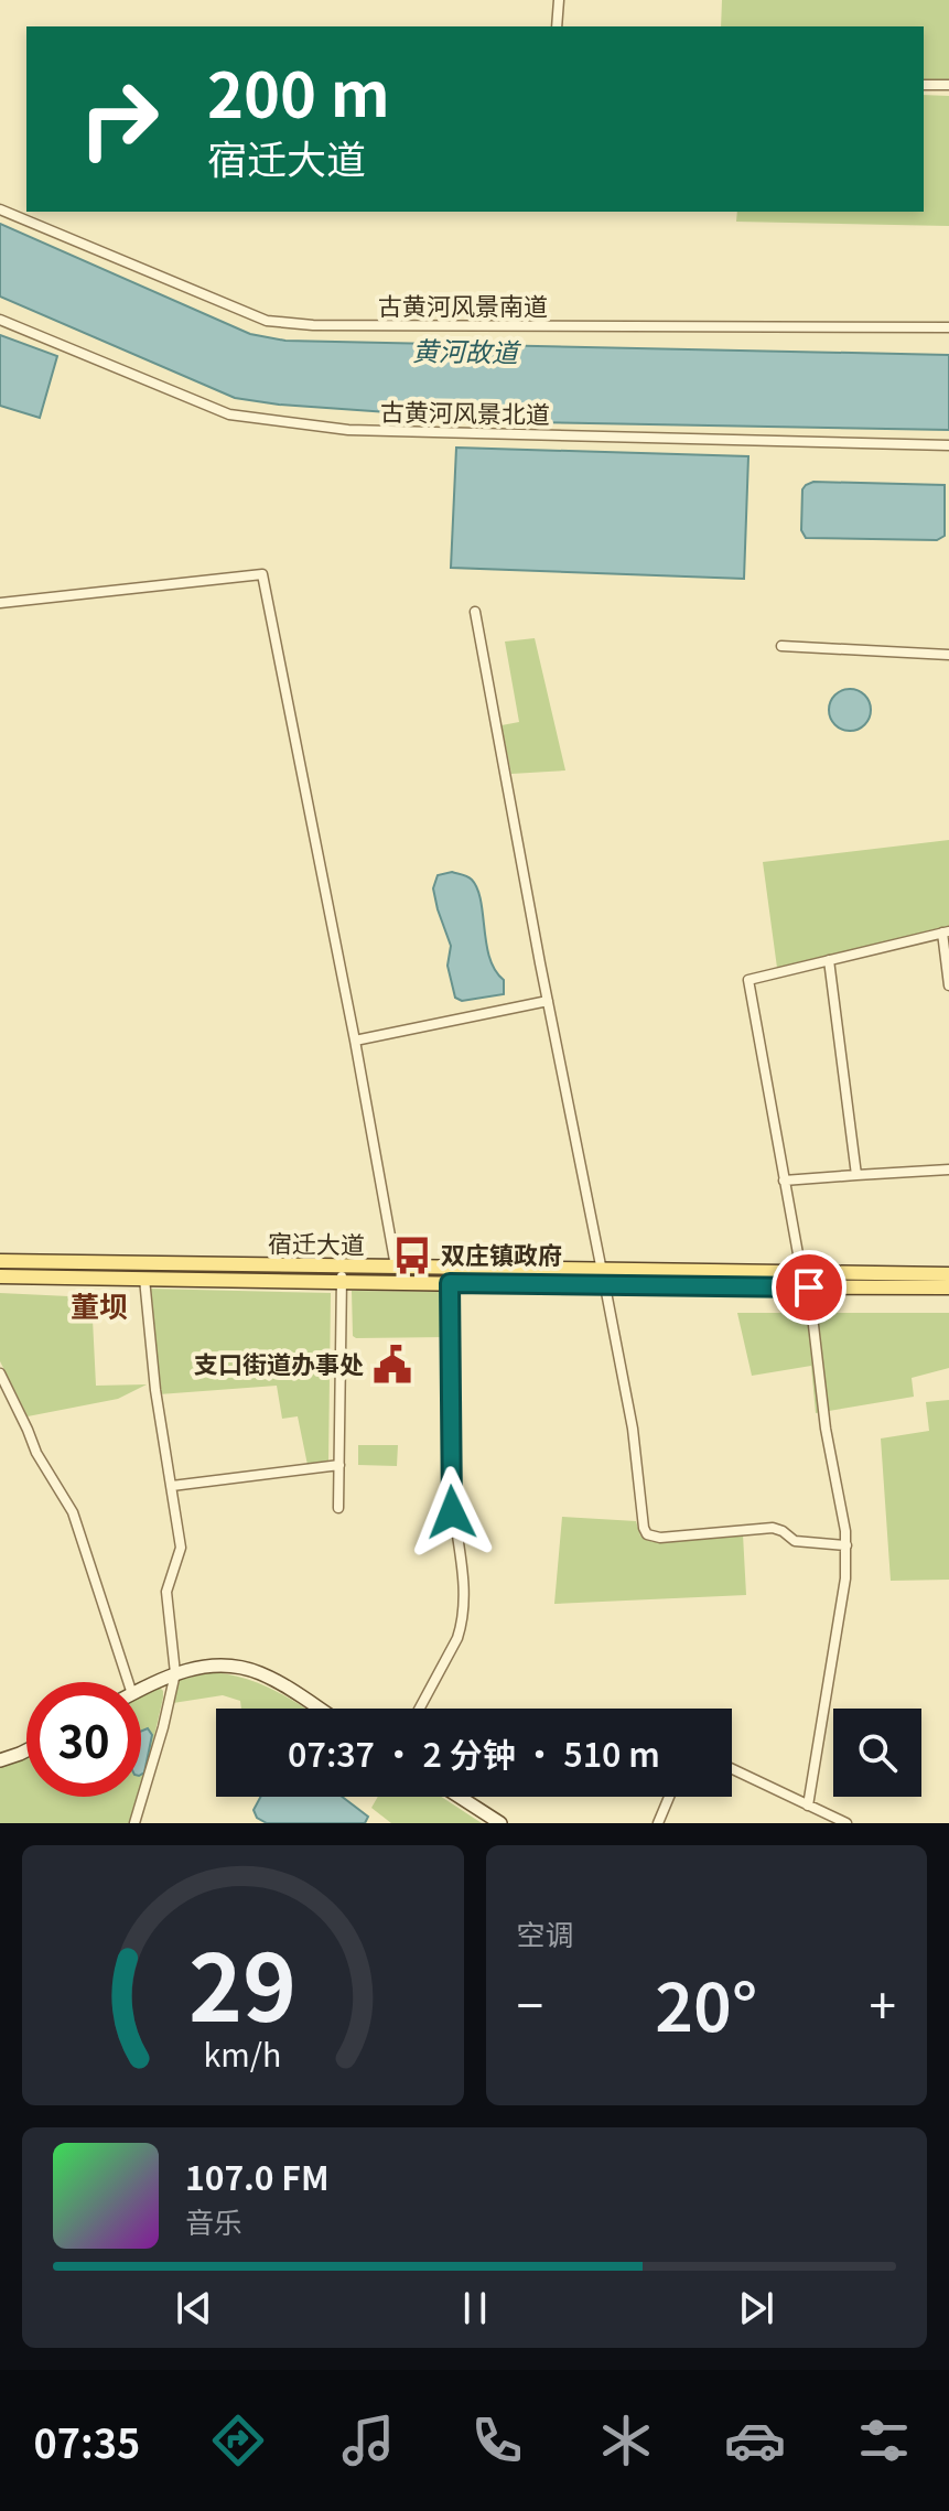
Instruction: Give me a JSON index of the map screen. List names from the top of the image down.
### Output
{
  "streets": {
    "main road": ["宿迁大道"],
    "street": ["古黄河风景南道", "古黄河风景北道"]
  },
  "districts": ["董坝"],
  "water": ["黄河故道"],
  "places": {
    "bus stop": ["双庄镇政府"],
    "public building": ["支口街道办事处"]
  },
  "page": {
    "turn": ["200 m", "宿迁大道"],
    "limit": "30",
    "trip": "07:37 · 2 分钟 · 510 m",
    "tile": "空调",
    "heat": ["−", "20°", "+"],
    "song": ["107.0 FM", "音乐"],
    "tabs": "07:35",
    "gauge": ["29", "km/h"]
  }
}
